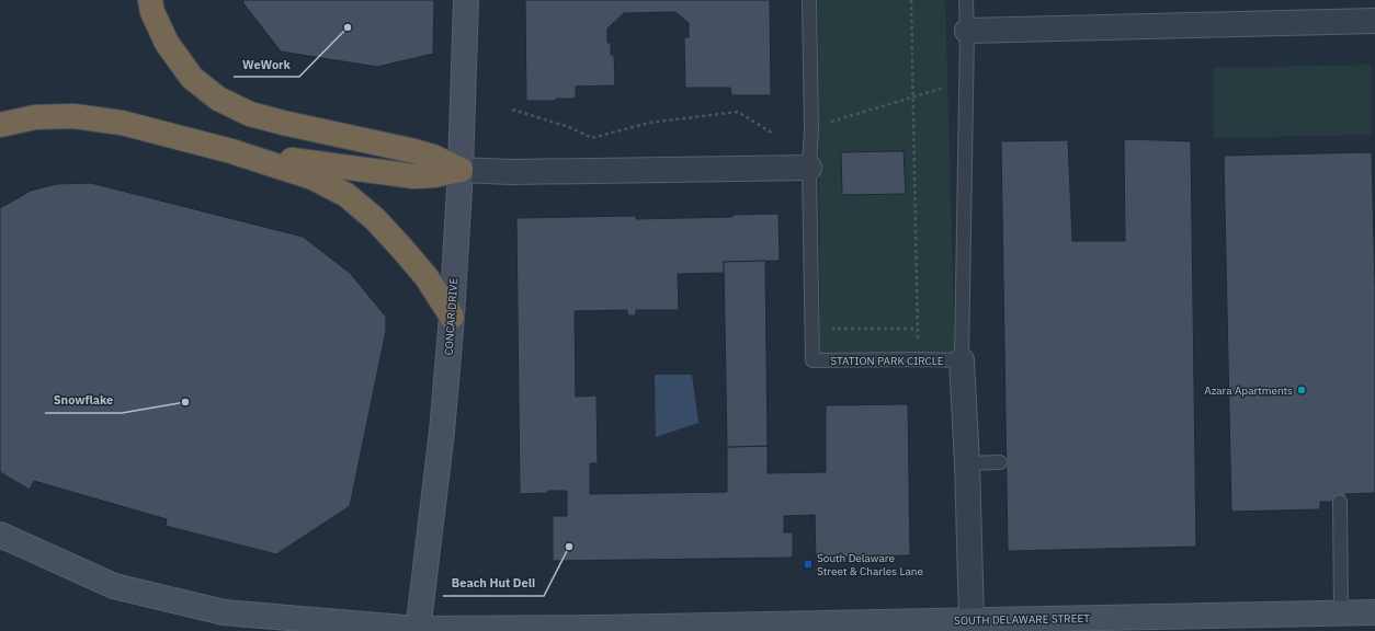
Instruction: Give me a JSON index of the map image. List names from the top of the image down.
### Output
{
  "streets": {
    "main road": ["CONCAR DRIVE", "SOUTH DELAWARE STREET"],
    "lane": ["STATION PARK CIRCLE"]
  },
  "crossings": [
    ["CONCAR DRIVE", "SOUTH DELAWARE STREET"]
  ],
  "places": {
    "other": [
      "WeWork",
      "Azara Apartments",
      "Snowflake",
      "Beach Hut Deli"
    ],
    "transit": ["South Delaware Street & Charles Lane"]
  }
}
